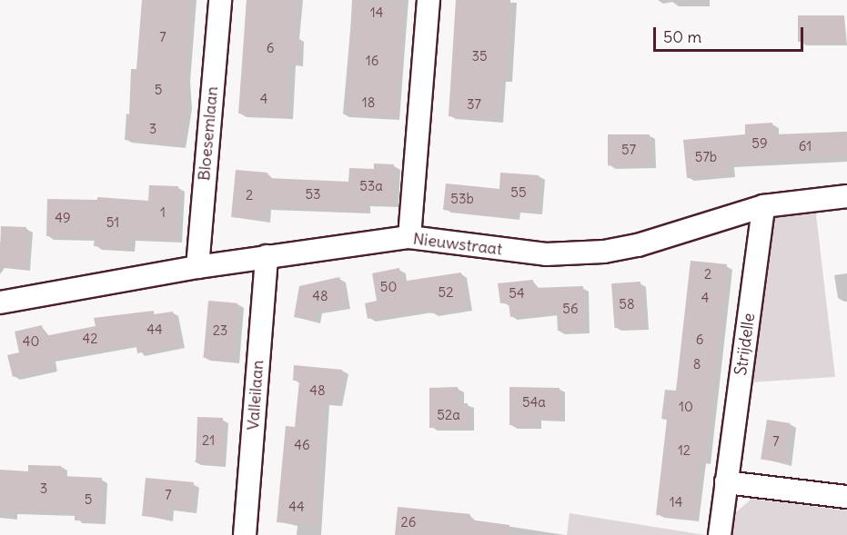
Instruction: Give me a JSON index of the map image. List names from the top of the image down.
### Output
{
  "streets": {
    "street": [
      "Bloesemlaan",
      "Nieuwstraat",
      "Strijdelle",
      "Valleilaan"
    ]
  },
  "crossings": [
    ["Bloesemlaan", "Nieuwstraat"],
    ["Nieuwstraat", "Strijdelle"],
    ["Nieuwstraat", "Valleilaan"]
  ],
  "house_numbers": [
    "14",
    "7",
    "6",
    "35",
    "16",
    "5",
    "4",
    "18",
    "37",
    "3",
    "59",
    "61",
    "57",
    "57b",
    "53a",
    "55",
    "53",
    "2",
    "53b",
    "1",
    "49",
    "51",
    "2",
    "50",
    "52",
    "54",
    "48",
    "4",
    "58",
    "56",
    "44",
    "23",
    "42",
    "6",
    "40",
    "8",
    "48",
    "54a",
    "10",
    "52a",
    "21",
    "7",
    "46",
    "12",
    "3",
    "7",
    "5",
    "14",
    "44",
    "26"
  ],
  "scale_bar": "50 m"
}
